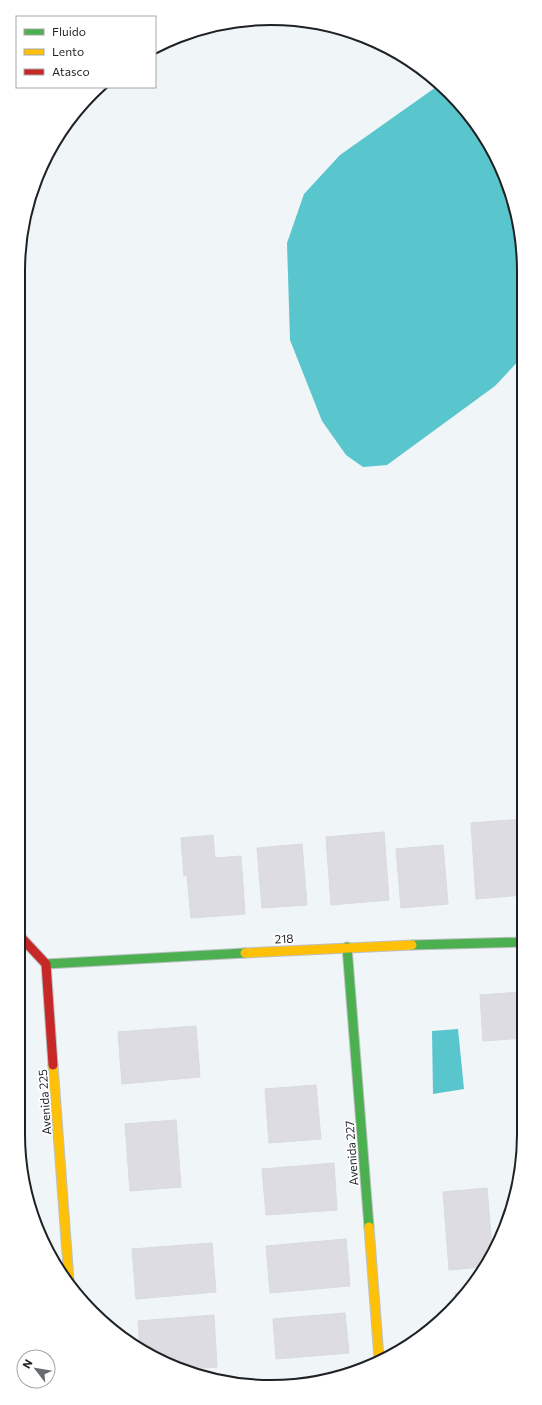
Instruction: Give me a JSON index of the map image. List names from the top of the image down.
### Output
{
  "streets": {
    "street": ["218", "Avenida 225", "Avenida 227"]
  },
  "crossings": [
    ["218", "Avenida 225"],
    ["218", "Avenida 227"]
  ],
  "legend": ["Fluido", "Lento", "Atasco"],
  "north": "top left"
}
